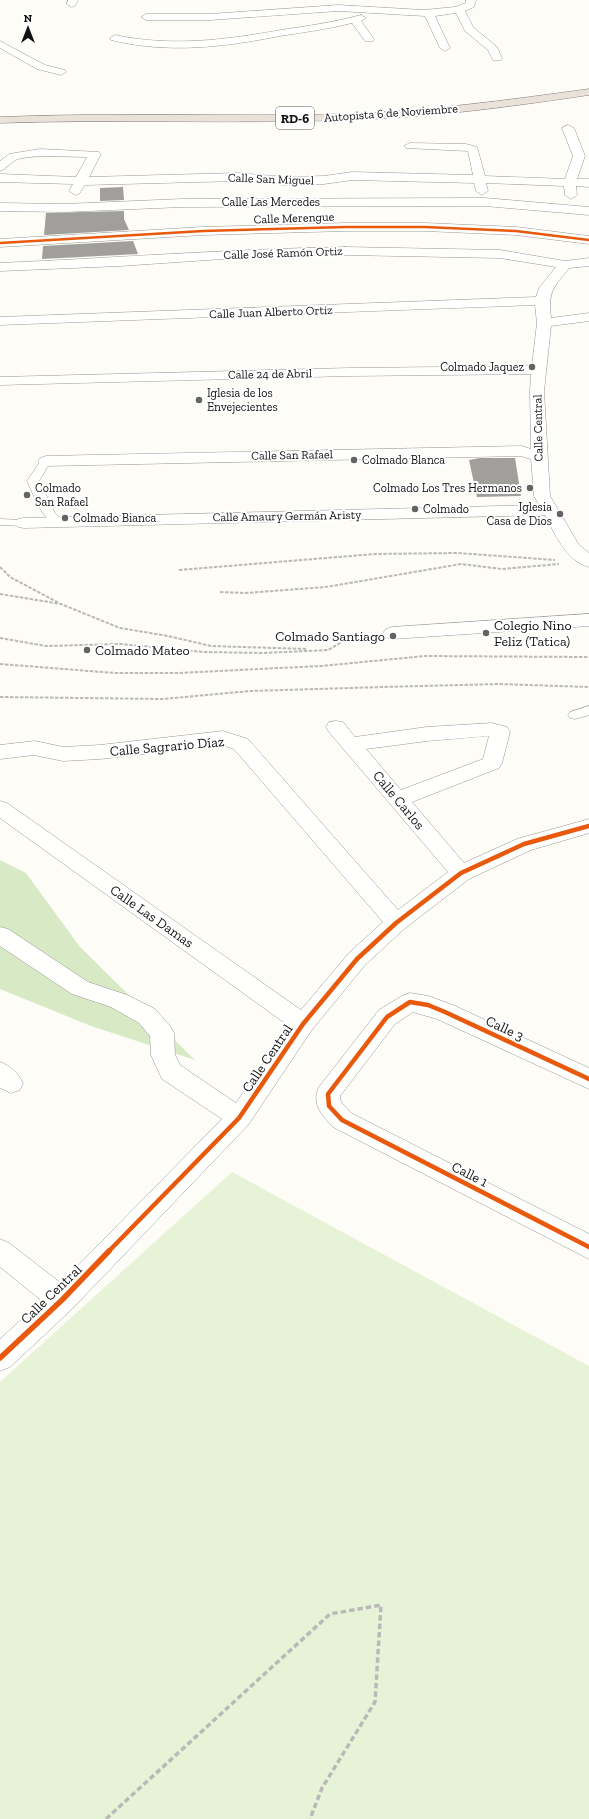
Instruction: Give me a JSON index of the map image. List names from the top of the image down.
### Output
{
  "streets": {
    "highway": ["Autopista 6 de Noviembre", "RD-6"],
    "street": [
      "Calle San Miguel",
      "Calle Las Mercedes",
      "Calle Merengue",
      "Calle José Ramón Ortiz",
      "Calle Juan Alberto Ortiz",
      "Calle 24 de Abril",
      "Calle Central",
      "Calle San Rafael",
      "Calle Amaury Germán Aristy",
      "Calle Sagrario Díaz",
      "Calle Carlos",
      "Calle Las Damas",
      "Calle 3",
      "Calle 1"
    ]
  },
  "crossings": [
    ["Calle Juan Alberto Ortiz", "Calle Central"],
    ["Calle 24 de Abril", "Calle Central"],
    ["Calle Central", "Calle San Rafael"],
    ["Calle Central", "Calle Amaury Germán Aristy"],
    ["Calle Central", "Calle Sagrario Díaz"],
    ["Calle Central", "Calle Carlos"],
    ["Calle Central", "Calle Las Damas"],
    ["Calle 3", "Calle 1"]
  ],
  "places": [
    "Colmado Jaquez",
    "Iglesia de los Envejecientes",
    "Colmado Blanca",
    "Colmado Los Tres Hermanos",
    "Colmado San Rafael",
    "Colmado",
    "Iglesia Casa de Dios",
    "Colmado Bianca",
    "Colegio Nino Feliz (Tatica)",
    "Colmado Santiago",
    "Colmado Mateo"
  ],
  "north": "top"
}
